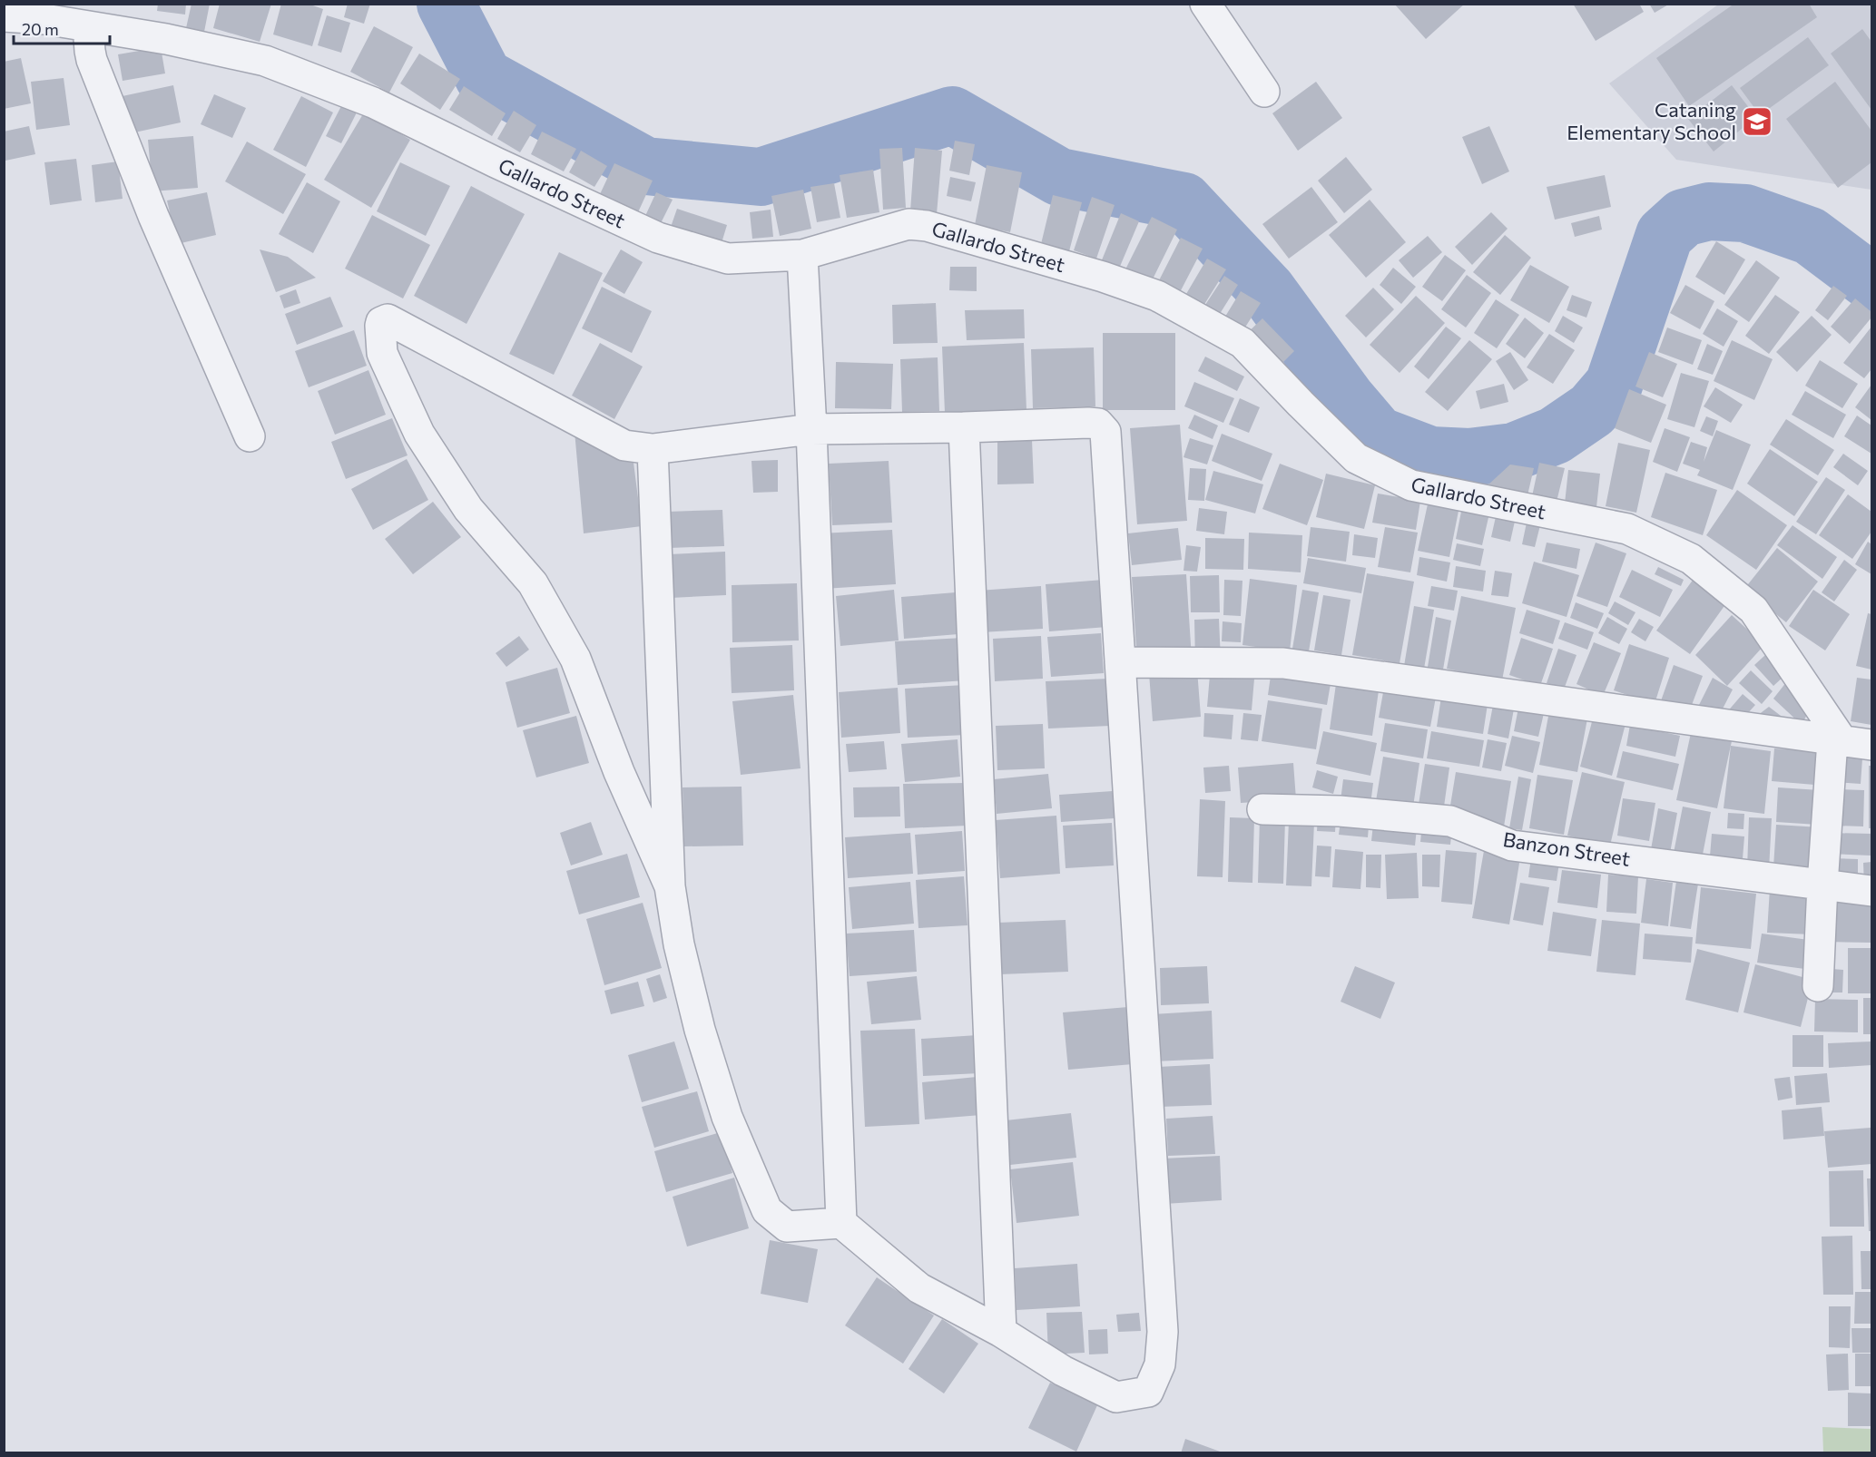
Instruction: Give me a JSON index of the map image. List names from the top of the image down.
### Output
{
  "streets": {
    "street": ["Gallardo Street", "Banzon Street"]
  },
  "places": {
    "school or university": ["Cataning Elementary School"]
  },
  "scale_bar": "20 m"
}
